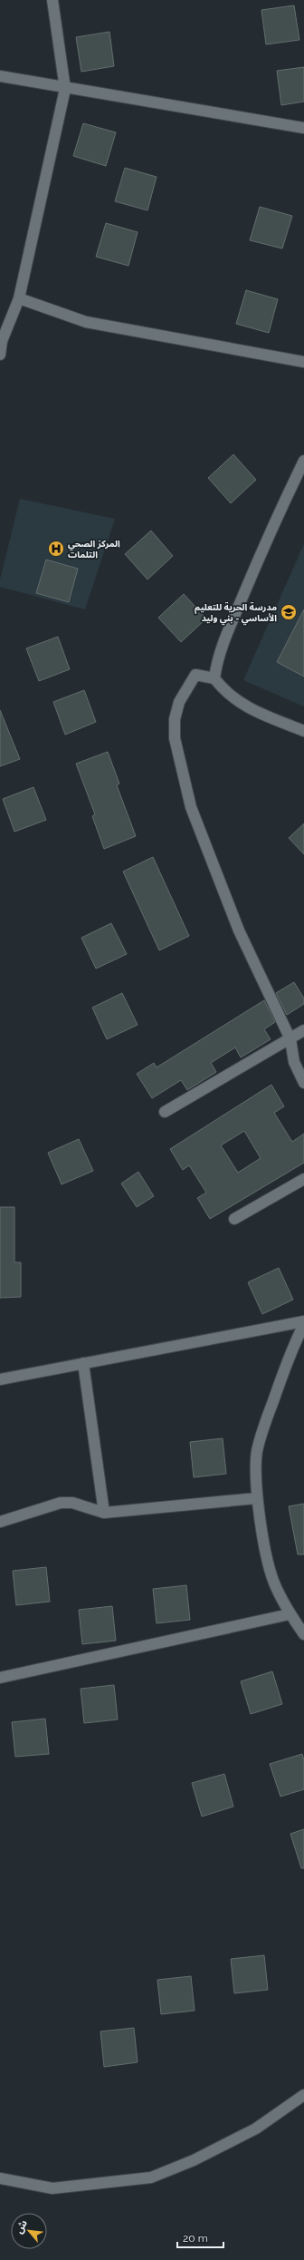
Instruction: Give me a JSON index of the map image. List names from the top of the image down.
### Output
{
  "places": {
    "hospital": ["المركز الصحي التلمات"],
    "school or university": ["مدرسة الحرية للتعليم الأساسي - بني وليد"]
  },
  "scale_bar": "20 m",
  "north": "top left"
}
